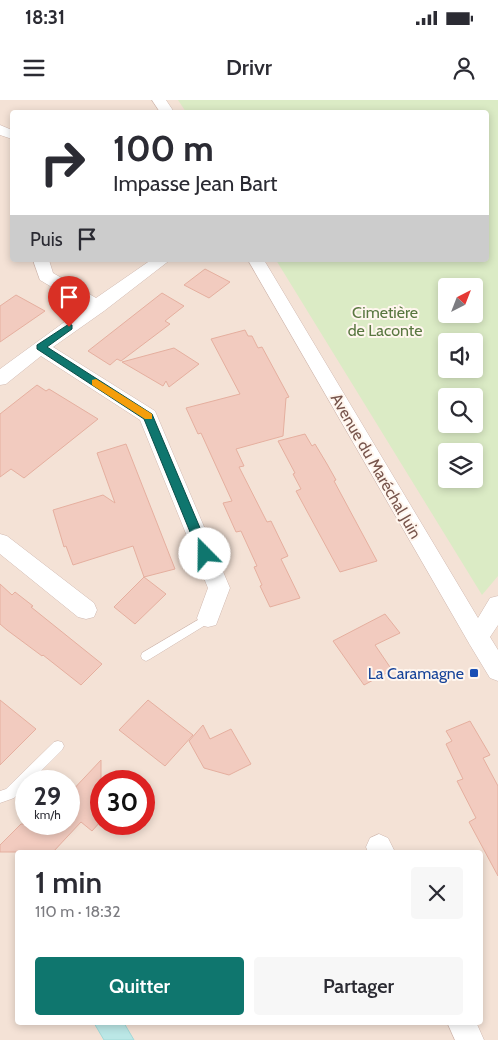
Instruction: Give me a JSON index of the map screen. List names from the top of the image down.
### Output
{
  "streets": {
    "street": ["Avenue du Maréchal Juin"]
  },
  "parks": ["Cimetière de Laconte"],
  "places": {
    "transit": ["La Caramagne"]
  },
  "north": "top right",
  "page": {
    "status": "18:31",
    "header": "Drivr",
    "turn": ["100 m", "Impasse Jean Bart"],
    "then": "Puis",
    "speed": "29 km/h",
    "limit": "30",
    "heading": ["1 min", "110 m · 18:32"],
    "buttons": ["Quitter", "Partager"]
  }
}
